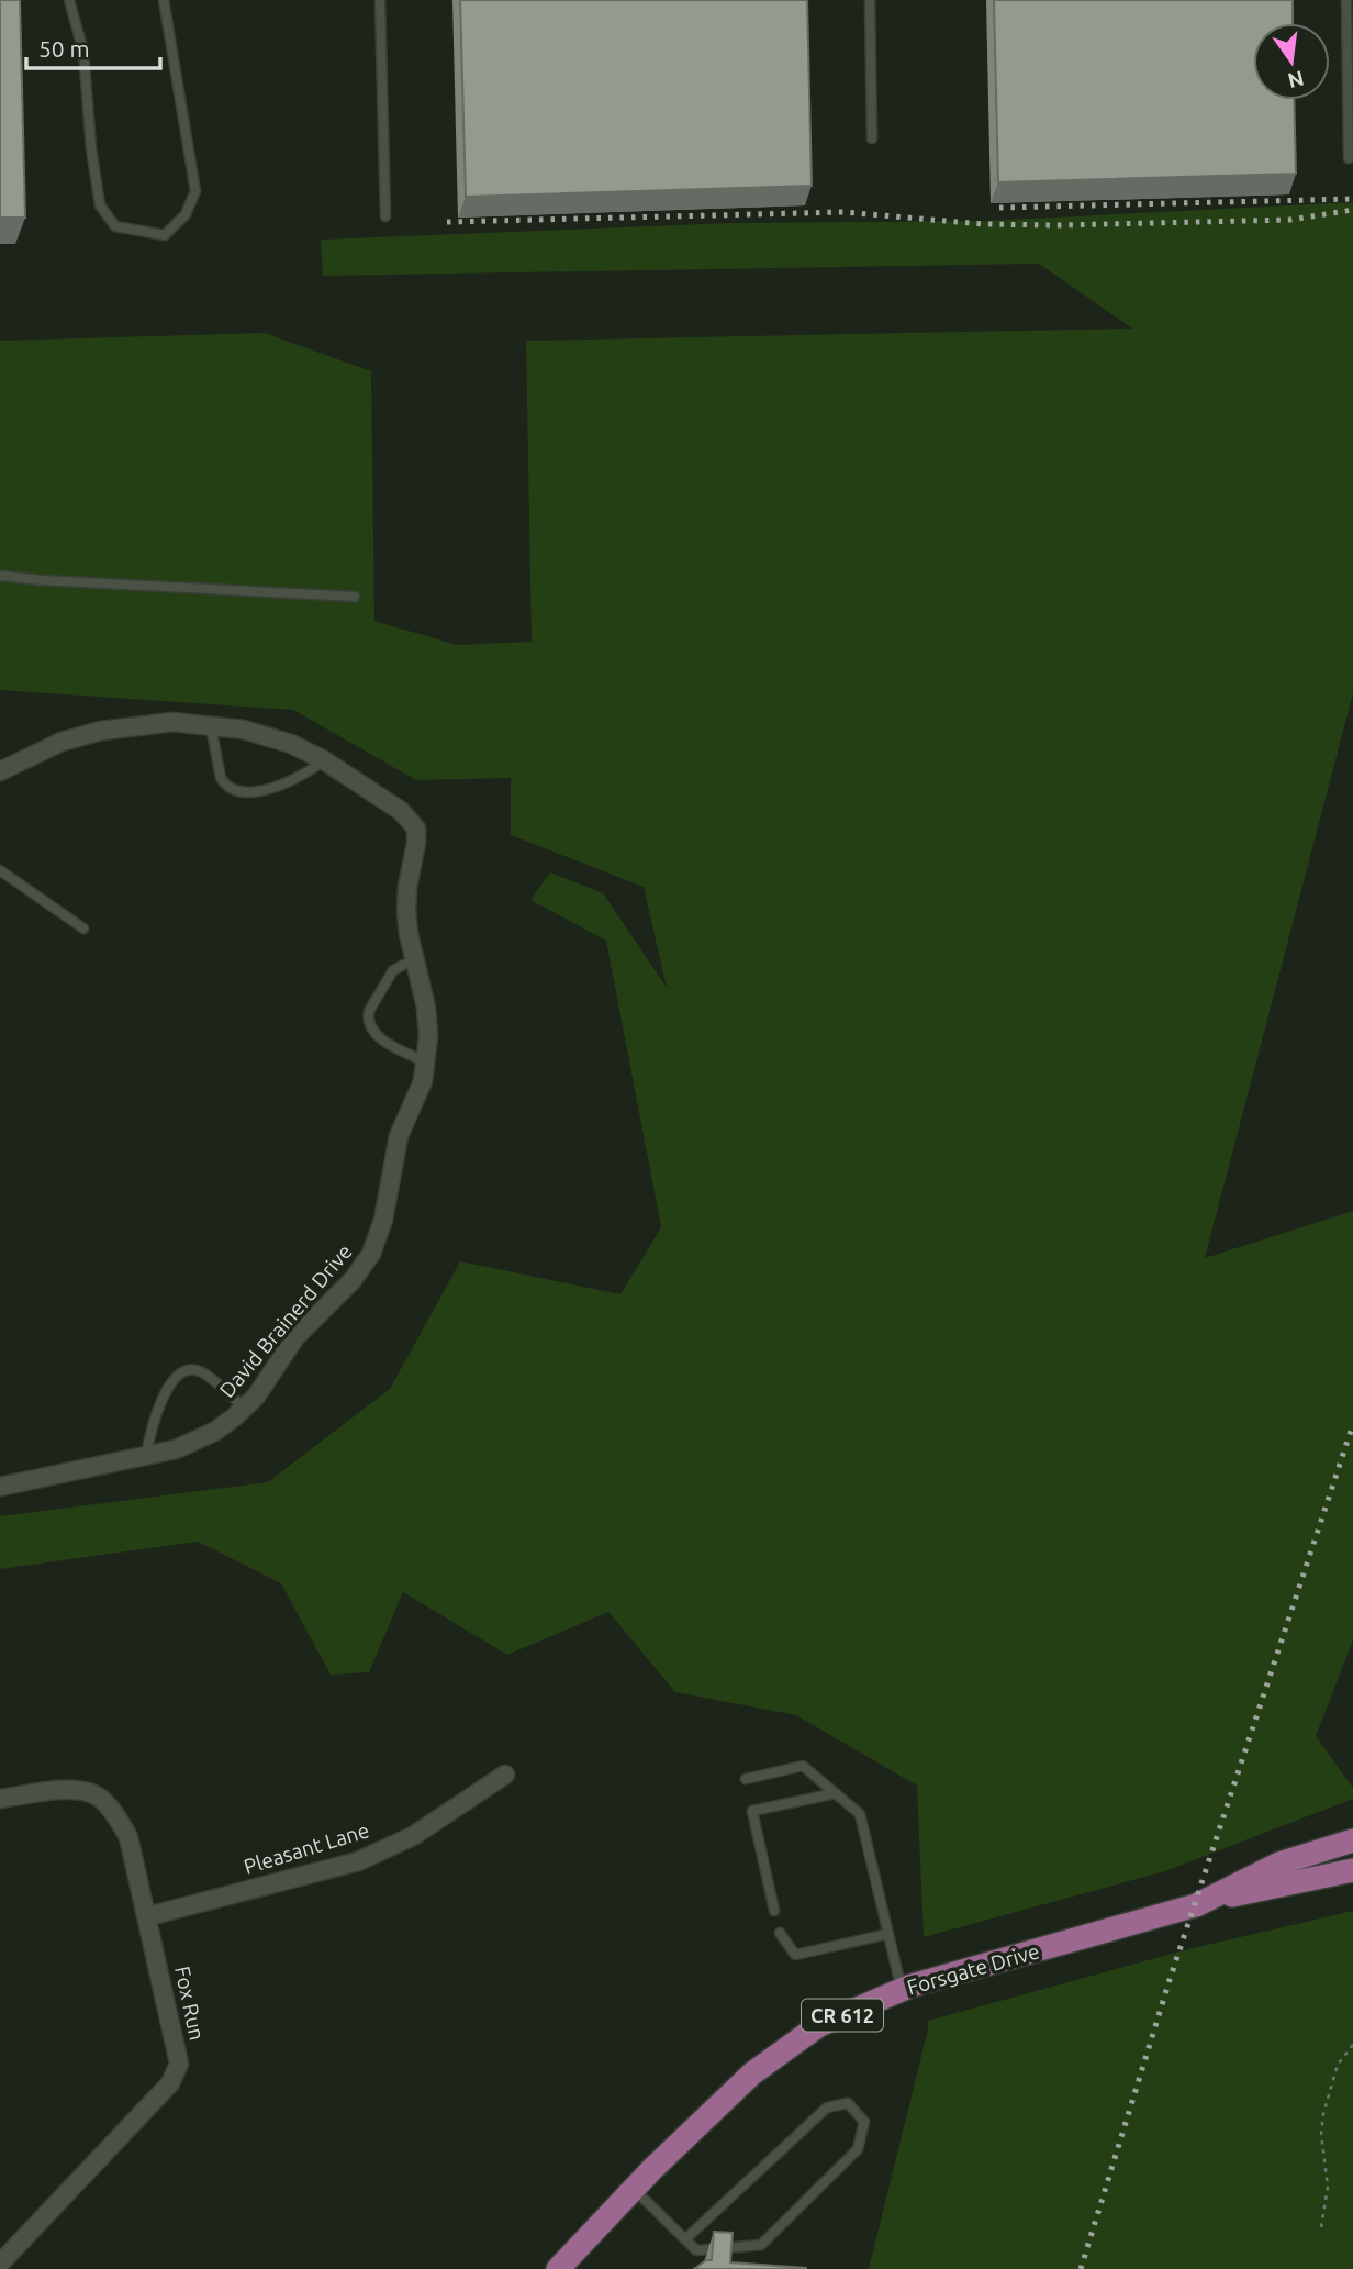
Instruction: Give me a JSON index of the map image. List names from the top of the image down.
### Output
{
  "streets": {
    "main road": ["Forsgate Drive", "CR 612"],
    "street": ["David Brainerd Drive", "Pleasant Lane", "Fox Run"]
  },
  "crossings": [
    ["Pleasant Lane", "Fox Run"]
  ],
  "scale_bar": "50 m",
  "north": "bottom"
}
